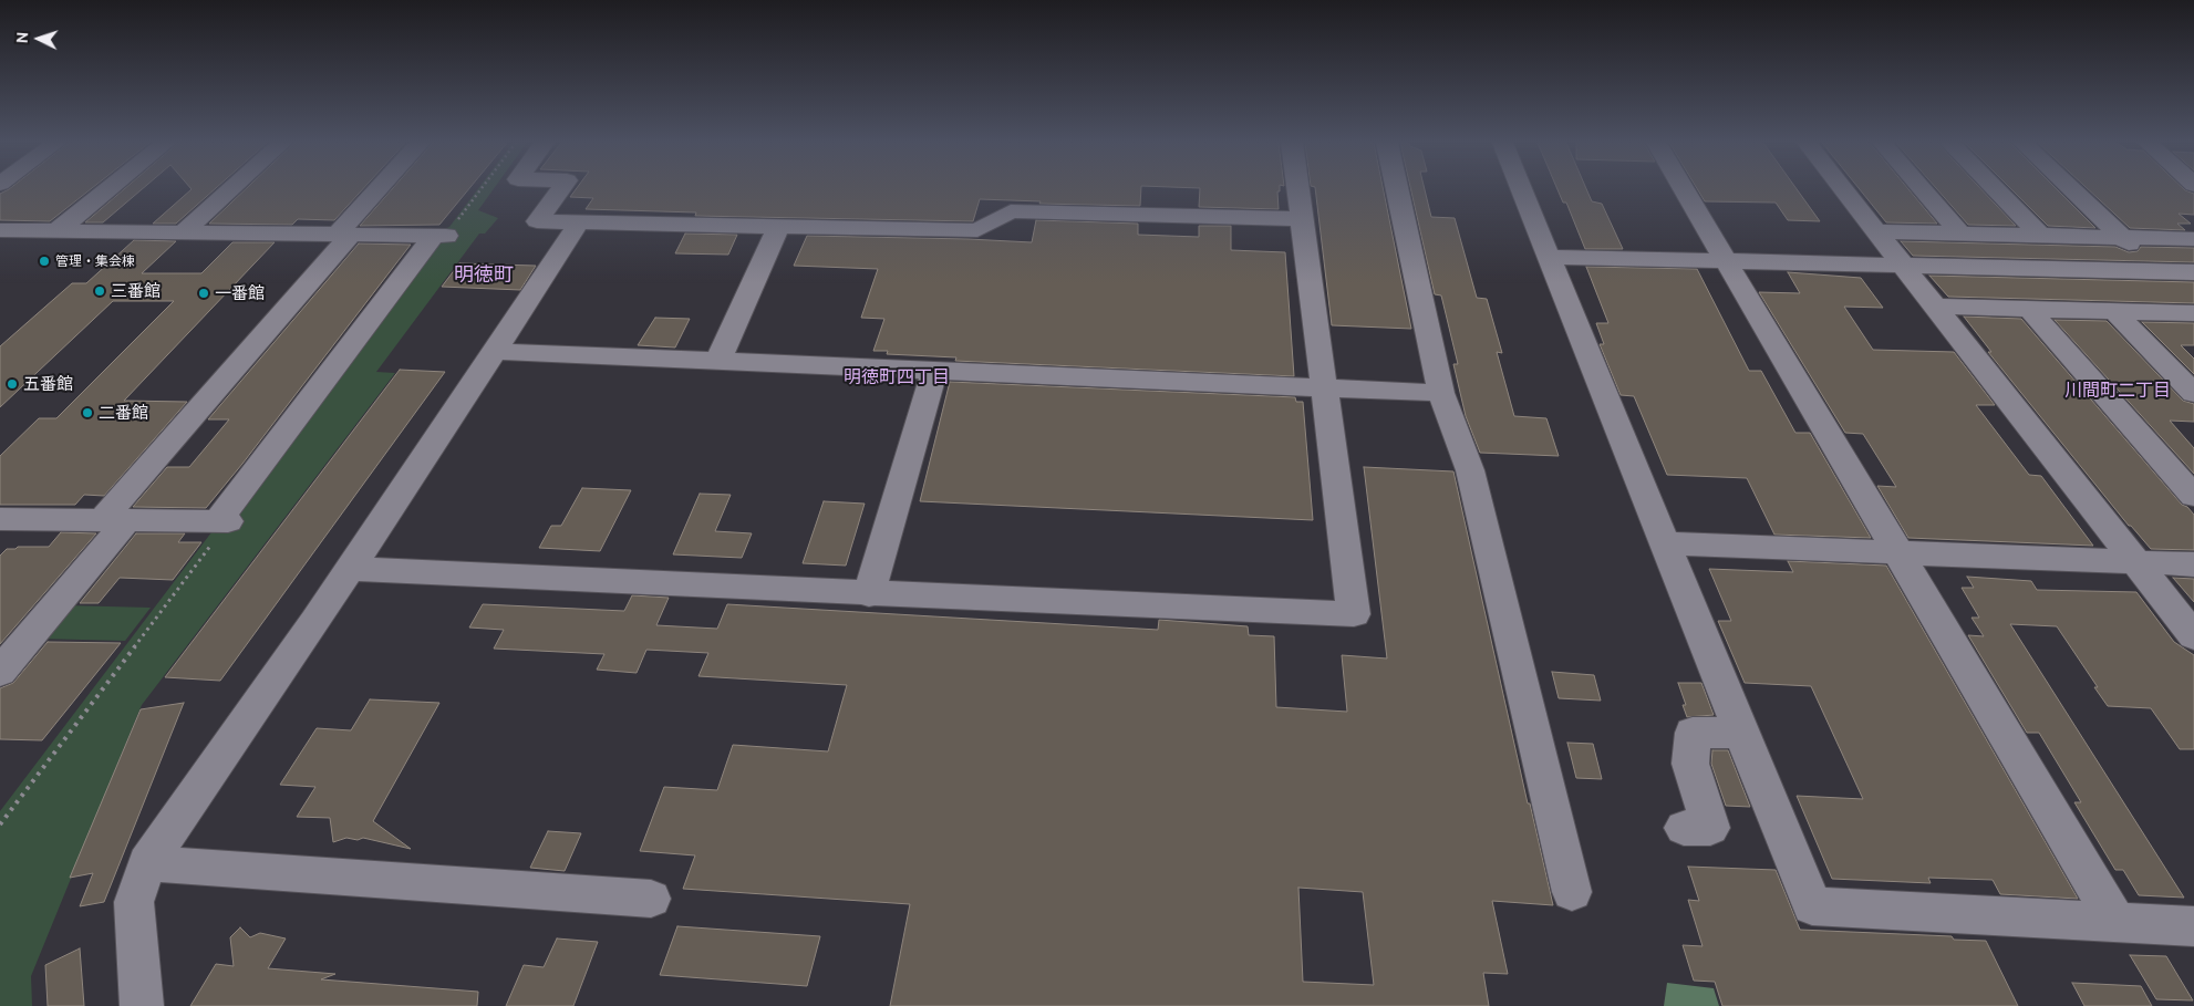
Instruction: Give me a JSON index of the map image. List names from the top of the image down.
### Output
{
  "districts": ["明徳町", "明徳町四丁目", "川間町二丁目"],
  "places": [
    "管理・集会棟",
    "三番館",
    "一番館",
    "五番館",
    "二番館"
  ],
  "north": "left"
}
